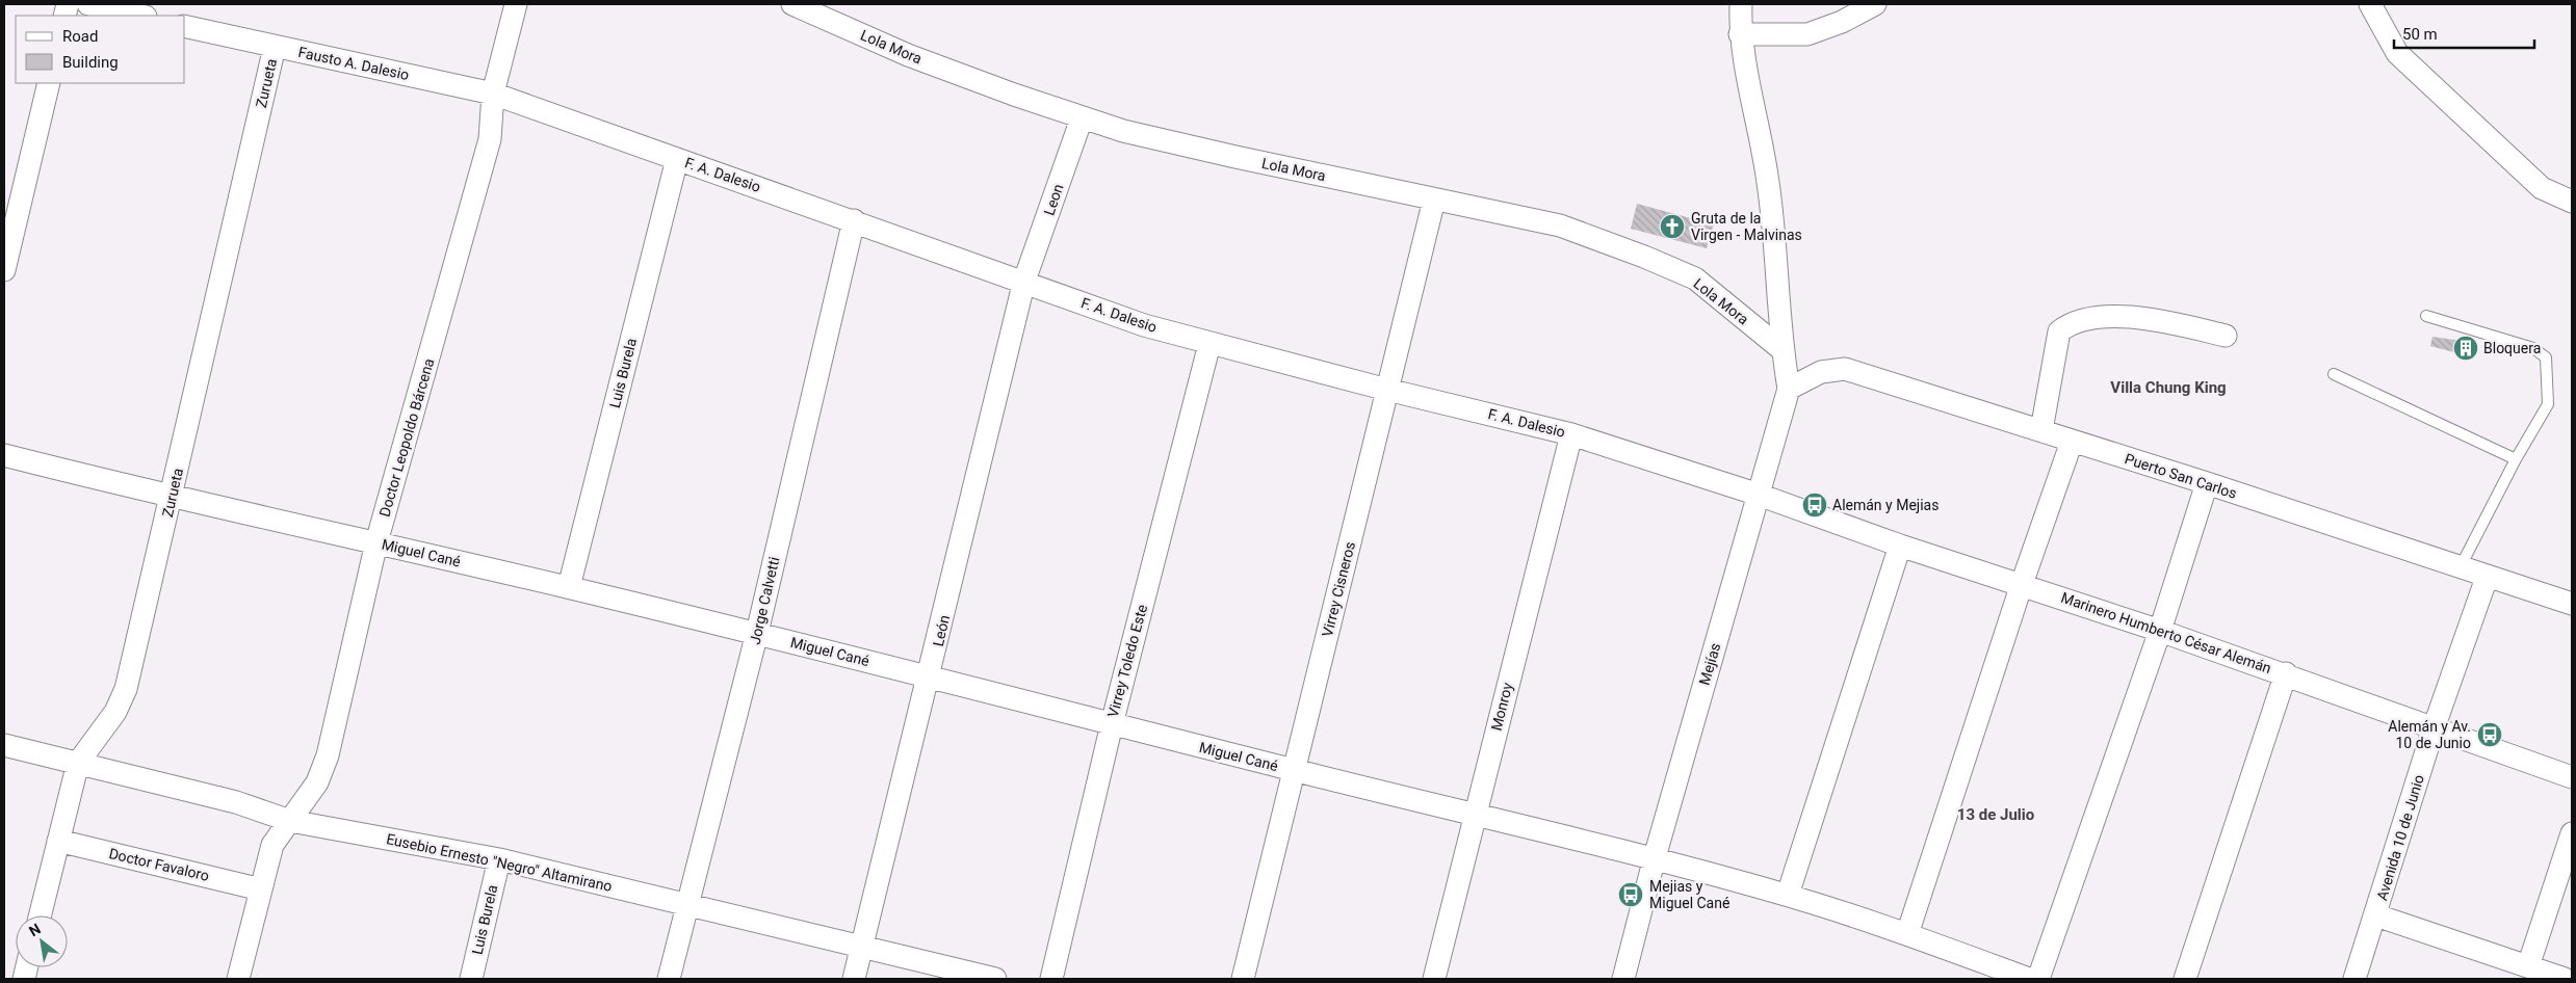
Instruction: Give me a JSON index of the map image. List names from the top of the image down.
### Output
{
  "streets": {
    "street": [
      "Lola Mora",
      "Fausto A. Dalesio",
      "Zurueta",
      "F. A. Dalesio",
      "Leon",
      "Luis Burela",
      "Doctor Leopoldo Bárcena",
      "Puerto San Carlos",
      "Miguel Cané",
      "Virrey Cisneros",
      "Jorge Calvetti",
      "León",
      "Marinero Humberto César Alemán",
      "Virrey Toledo Este",
      "Mejías",
      "Monroy",
      "Avenida 10 de Junio",
      "Eusebio Ernesto \"Negro\" Altamirano",
      "Doctor Favaloro"
    ]
  },
  "crossings": [
    ["Lola Mora", "Leon"],
    ["Lola Mora", "Virrey Cisneros"],
    ["Lola Mora", "Mejías"],
    ["Fausto A. Dalesio", "Zurueta"],
    ["Fausto A. Dalesio", "F. A. Dalesio"],
    ["Fausto A. Dalesio", "Doctor Leopoldo Bárcena"],
    ["Zurueta", "Miguel Cané"],
    ["Zurueta", "Eusebio Ernesto \"Negro\" Altamirano"],
    ["Zurueta", "Doctor Favaloro"],
    ["F. A. Dalesio", "Leon"],
    ["F. A. Dalesio", "Luis Burela"],
    ["F. A. Dalesio", "Doctor Leopoldo Bárcena"],
    ["F. A. Dalesio", "Virrey Cisneros"],
    ["F. A. Dalesio", "Jorge Calvetti"],
    ["F. A. Dalesio", "León"],
    ["F. A. Dalesio", "Marinero Humberto César Alemán"],
    ["F. A. Dalesio", "Virrey Toledo Este"],
    ["F. A. Dalesio", "Mejías"],
    ["F. A. Dalesio", "Monroy"],
    ["Leon", "León"],
    ["Luis Burela", "Miguel Cané"],
    ["Luis Burela", "Eusebio Ernesto \"Negro\" Altamirano"],
    ["Doctor Leopoldo Bárcena", "Miguel Cané"],
    ["Doctor Leopoldo Bárcena", "Eusebio Ernesto \"Negro\" Altamirano"],
    ["Doctor Leopoldo Bárcena", "Doctor Favaloro"],
    ["Puerto San Carlos", "Mejías"],
    ["Puerto San Carlos", "Avenida 10 de Junio"],
    ["Miguel Cané", "Virrey Cisneros"],
    ["Miguel Cané", "Jorge Calvetti"],
    ["Miguel Cané", "León"],
    ["Miguel Cané", "Virrey Toledo Este"],
    ["Miguel Cané", "Mejías"],
    ["Miguel Cané", "Monroy"],
    ["Jorge Calvetti", "Eusebio Ernesto \"Negro\" Altamirano"],
    ["León", "Eusebio Ernesto \"Negro\" Altamirano"],
    ["Marinero Humberto César Alemán", "Mejías"],
    ["Marinero Humberto César Alemán", "Avenida 10 de Junio"]
  ],
  "districts": ["Villa Chung King", "13 de Julio"],
  "places": {
    "church": ["Gruta de la Virgen - Malvinas"],
    "building": ["Bloquera"],
    "bus stop": ["Alemán y Mejias", "Alemán y Av. 10 de Junio", "Mejias y Miguel Cané"]
  },
  "legend": ["Road", "Building"],
  "scale_bar": "50 m",
  "north": "top left"
}
